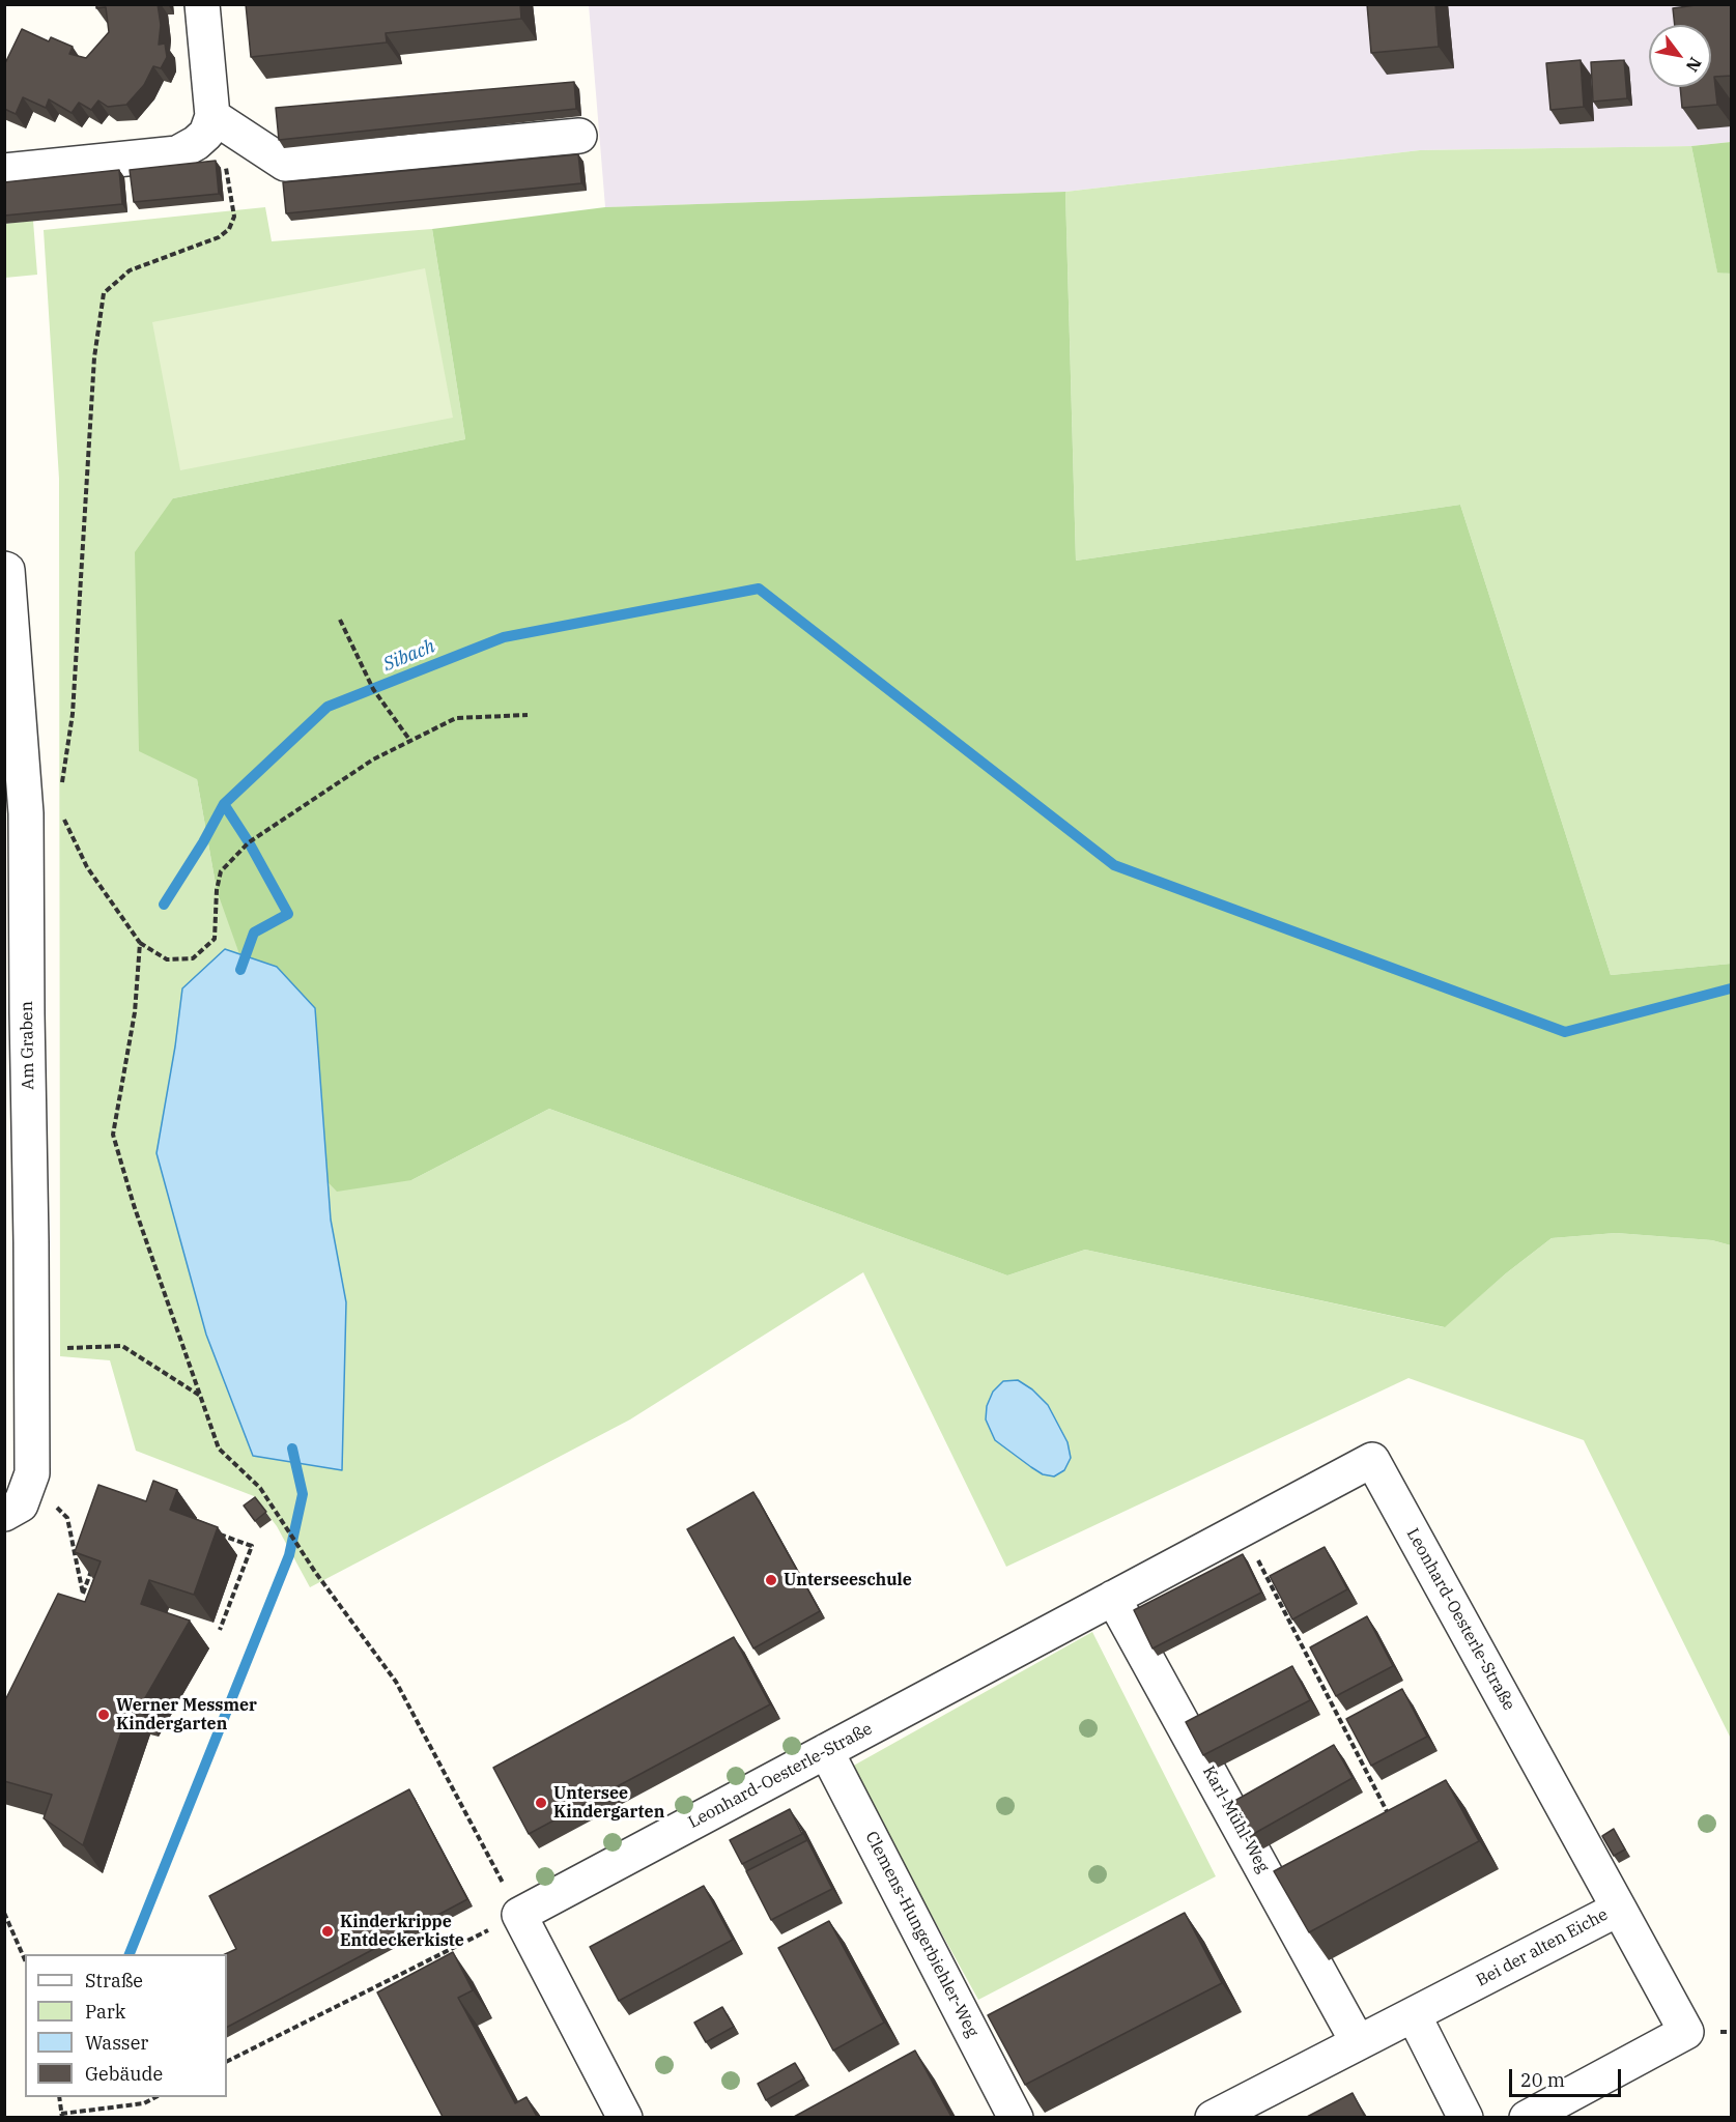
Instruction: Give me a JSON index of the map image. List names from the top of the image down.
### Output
{
  "streets": {
    "street": [
      "Am Graben",
      "Leonhard-Oesterle-Straße",
      "Karl-Mühl-Weg",
      "Clemens-Hungerbiehler-Weg",
      "Bei der alten Eiche"
    ]
  },
  "crossings": [
    ["Leonhard-Oesterle-Straße", "Karl-Mühl-Weg"],
    ["Leonhard-Oesterle-Straße", "Clemens-Hungerbiehler-Weg"],
    ["Leonhard-Oesterle-Straße", "Bei der alten Eiche"],
    ["Karl-Mühl-Weg", "Bei der alten Eiche"]
  ],
  "water": ["Sibach"],
  "places": [
    "Unterseeschule",
    "Werner Messmer Kindergarten",
    "Untersee Kindergarten",
    "Kinderkrippe Entdeckerkiste"
  ],
  "legend": [
    "Straße",
    "Park",
    "Wasser",
    "Gebäude"
  ],
  "scale_bar": "20 m",
  "north": "bottom right"
}
